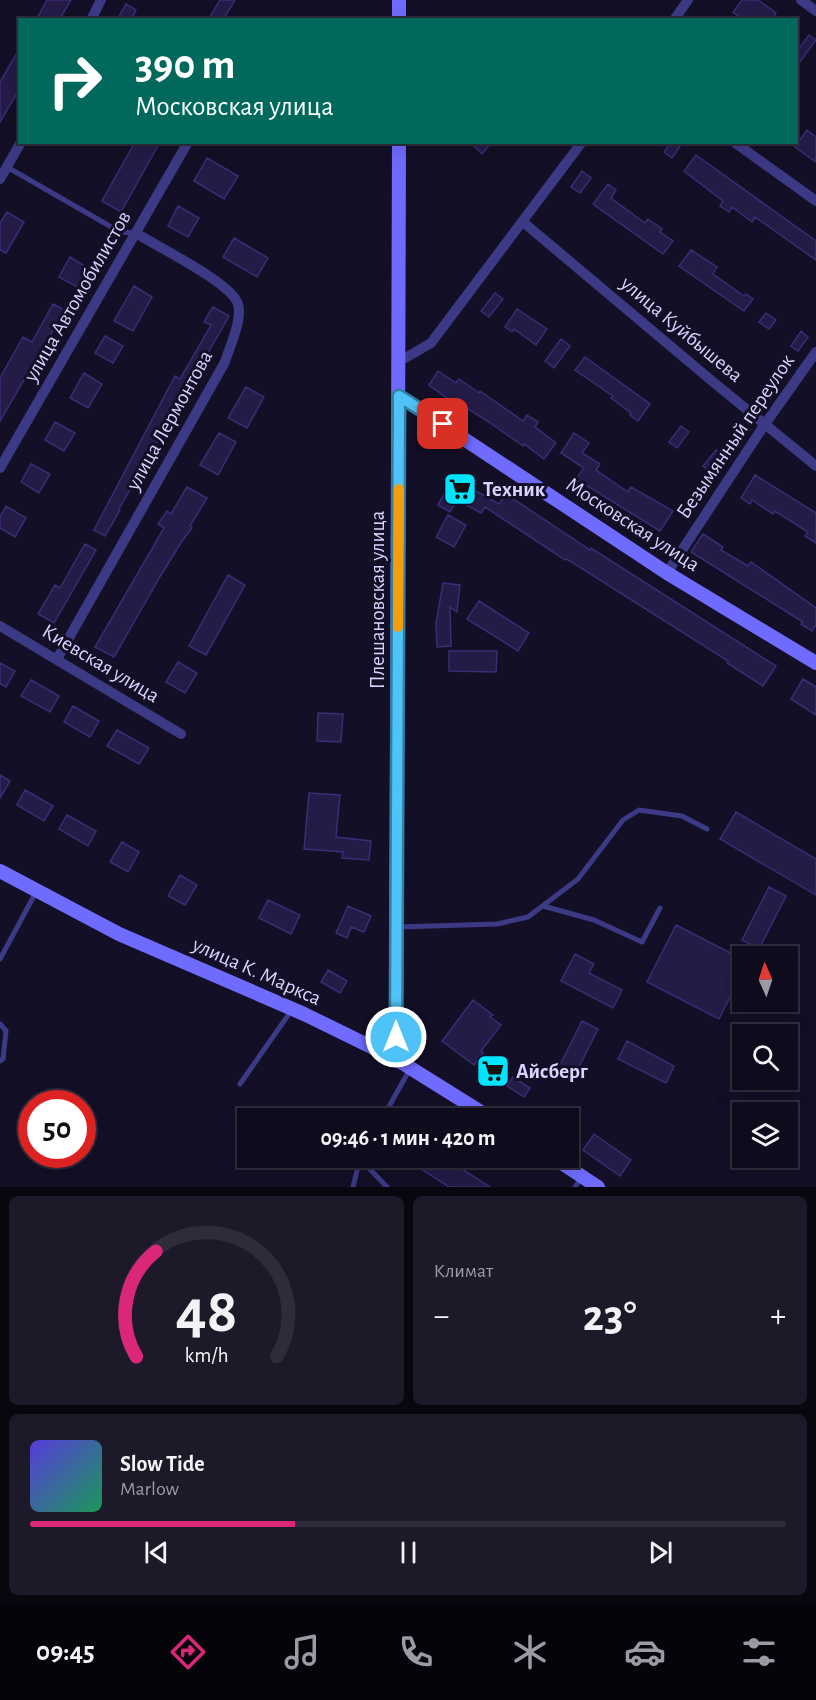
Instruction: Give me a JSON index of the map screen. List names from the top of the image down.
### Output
{
  "streets": {
    "main road": ["Московская улица", "Плешановская улица", "улица К. Маркса"],
    "street": [
      "улица Автомобилистов",
      "улица Куйбышева",
      "улица Лермонтова",
      "Безымянный переулок",
      "Киевская улица"
    ]
  },
  "crossings": [
    ["улица Автомобилистов", "улица Лермонтова"],
    ["улица Куйбышева", "Безымянный переулок"],
    ["улица Лермонтова", "Киевская улица"],
    ["Безымянный переулок", "Московская улица"],
    ["Московская улица", "Плешановская улица"],
    ["Плешановская улица", "улица К. Маркса"]
  ],
  "places": {
    "supermarket": ["Техник", "Айсберг"]
  },
  "north": "top",
  "page": {
    "turn": ["390 m", "Московская улица"],
    "limit": "50",
    "trip": "09:46 · 1 мин · 420 m",
    "tile": "Климат",
    "heat": ["−", "23°", "+"],
    "song": ["Slow Tide", "Marlow"],
    "tabs": "09:45",
    "gauge": ["48", "km/h"]
  }
}
